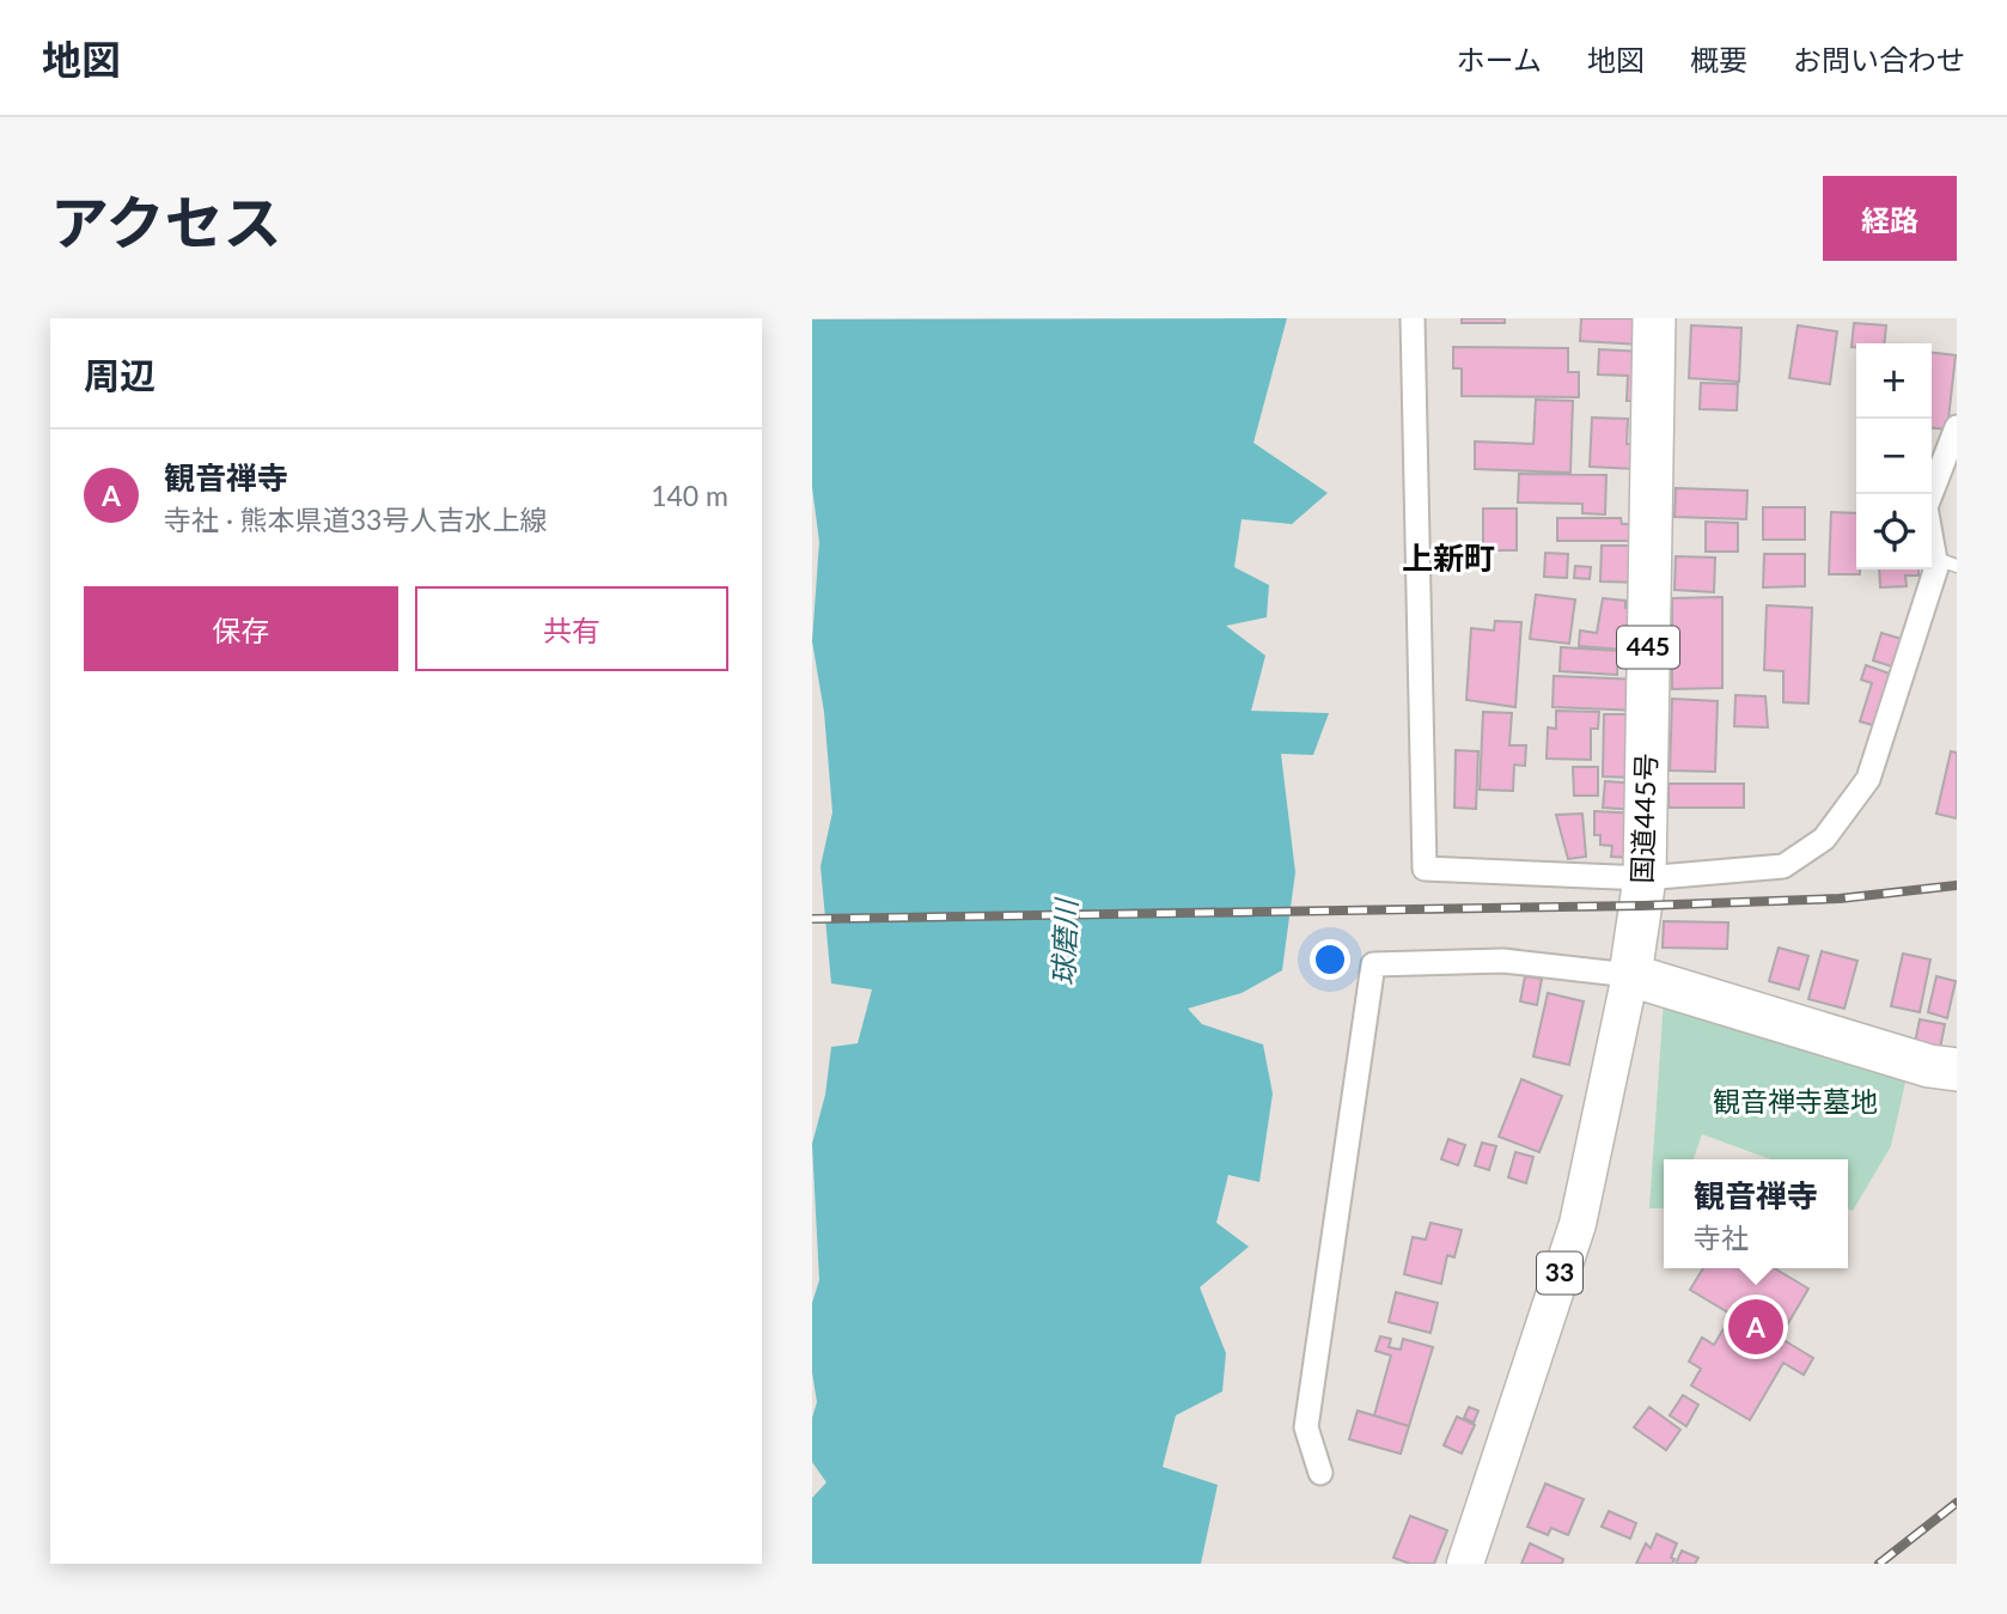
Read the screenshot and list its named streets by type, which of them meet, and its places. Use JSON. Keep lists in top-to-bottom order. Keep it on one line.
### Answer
{"streets":{"highway":["445","国道445号"],"main road":["33"]},"crossings":[["国道445号","33"]],"districts":["上新町"],"water":["球磨川"],"parks":["観音禅寺墓地"],"page":{"header":"地図","nav":["ホーム","地図","概要","お問い合わせ"],"title":"アクセス","buttons":["経路",["保存","共有"]],"heading":"周辺","map_buttons":["+","−"],"list":[{"mark":"A","name":"観音禅寺","note":"寺社 · 熊本県道33号人吉水上線","value":"140 m"}],"popup":["観音禅寺","寺社"],"pins":"A"}}
